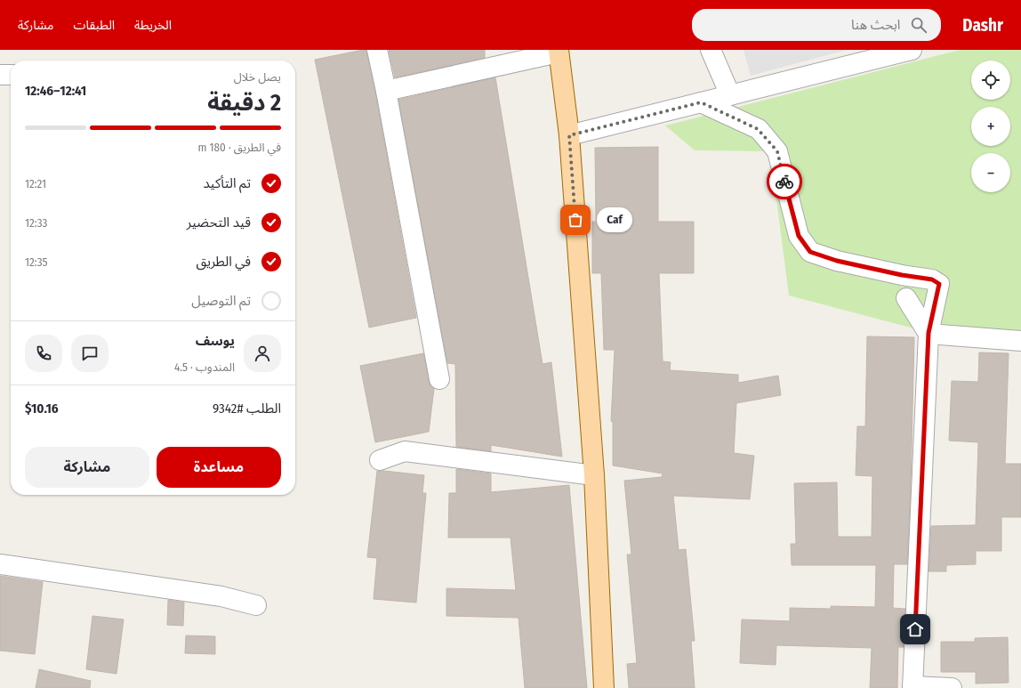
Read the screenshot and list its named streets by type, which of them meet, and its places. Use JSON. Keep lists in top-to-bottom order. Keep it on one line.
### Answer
{"places":["Caf"],"page":{"header":"Dashr","search":"ابحث هنا","nav":["الخريطة","الطبقات","مشاركة"],"map_buttons":["+","−"],"heading":["2 دقيقة","يصل خلال","12:41–12:46"],"panel":["يوسف","المندوب · 4.5","الطلب #9342","$10.16"],"bar":"في الطريق · 180 m","list":[["تم التأكيد","12:21"],["قيد التحضير","12:33"],["في الطريق","12:35"],"تم التوصيل"],"bubble":"Caf","buttons":["مساعدة","مشاركة"]}}
